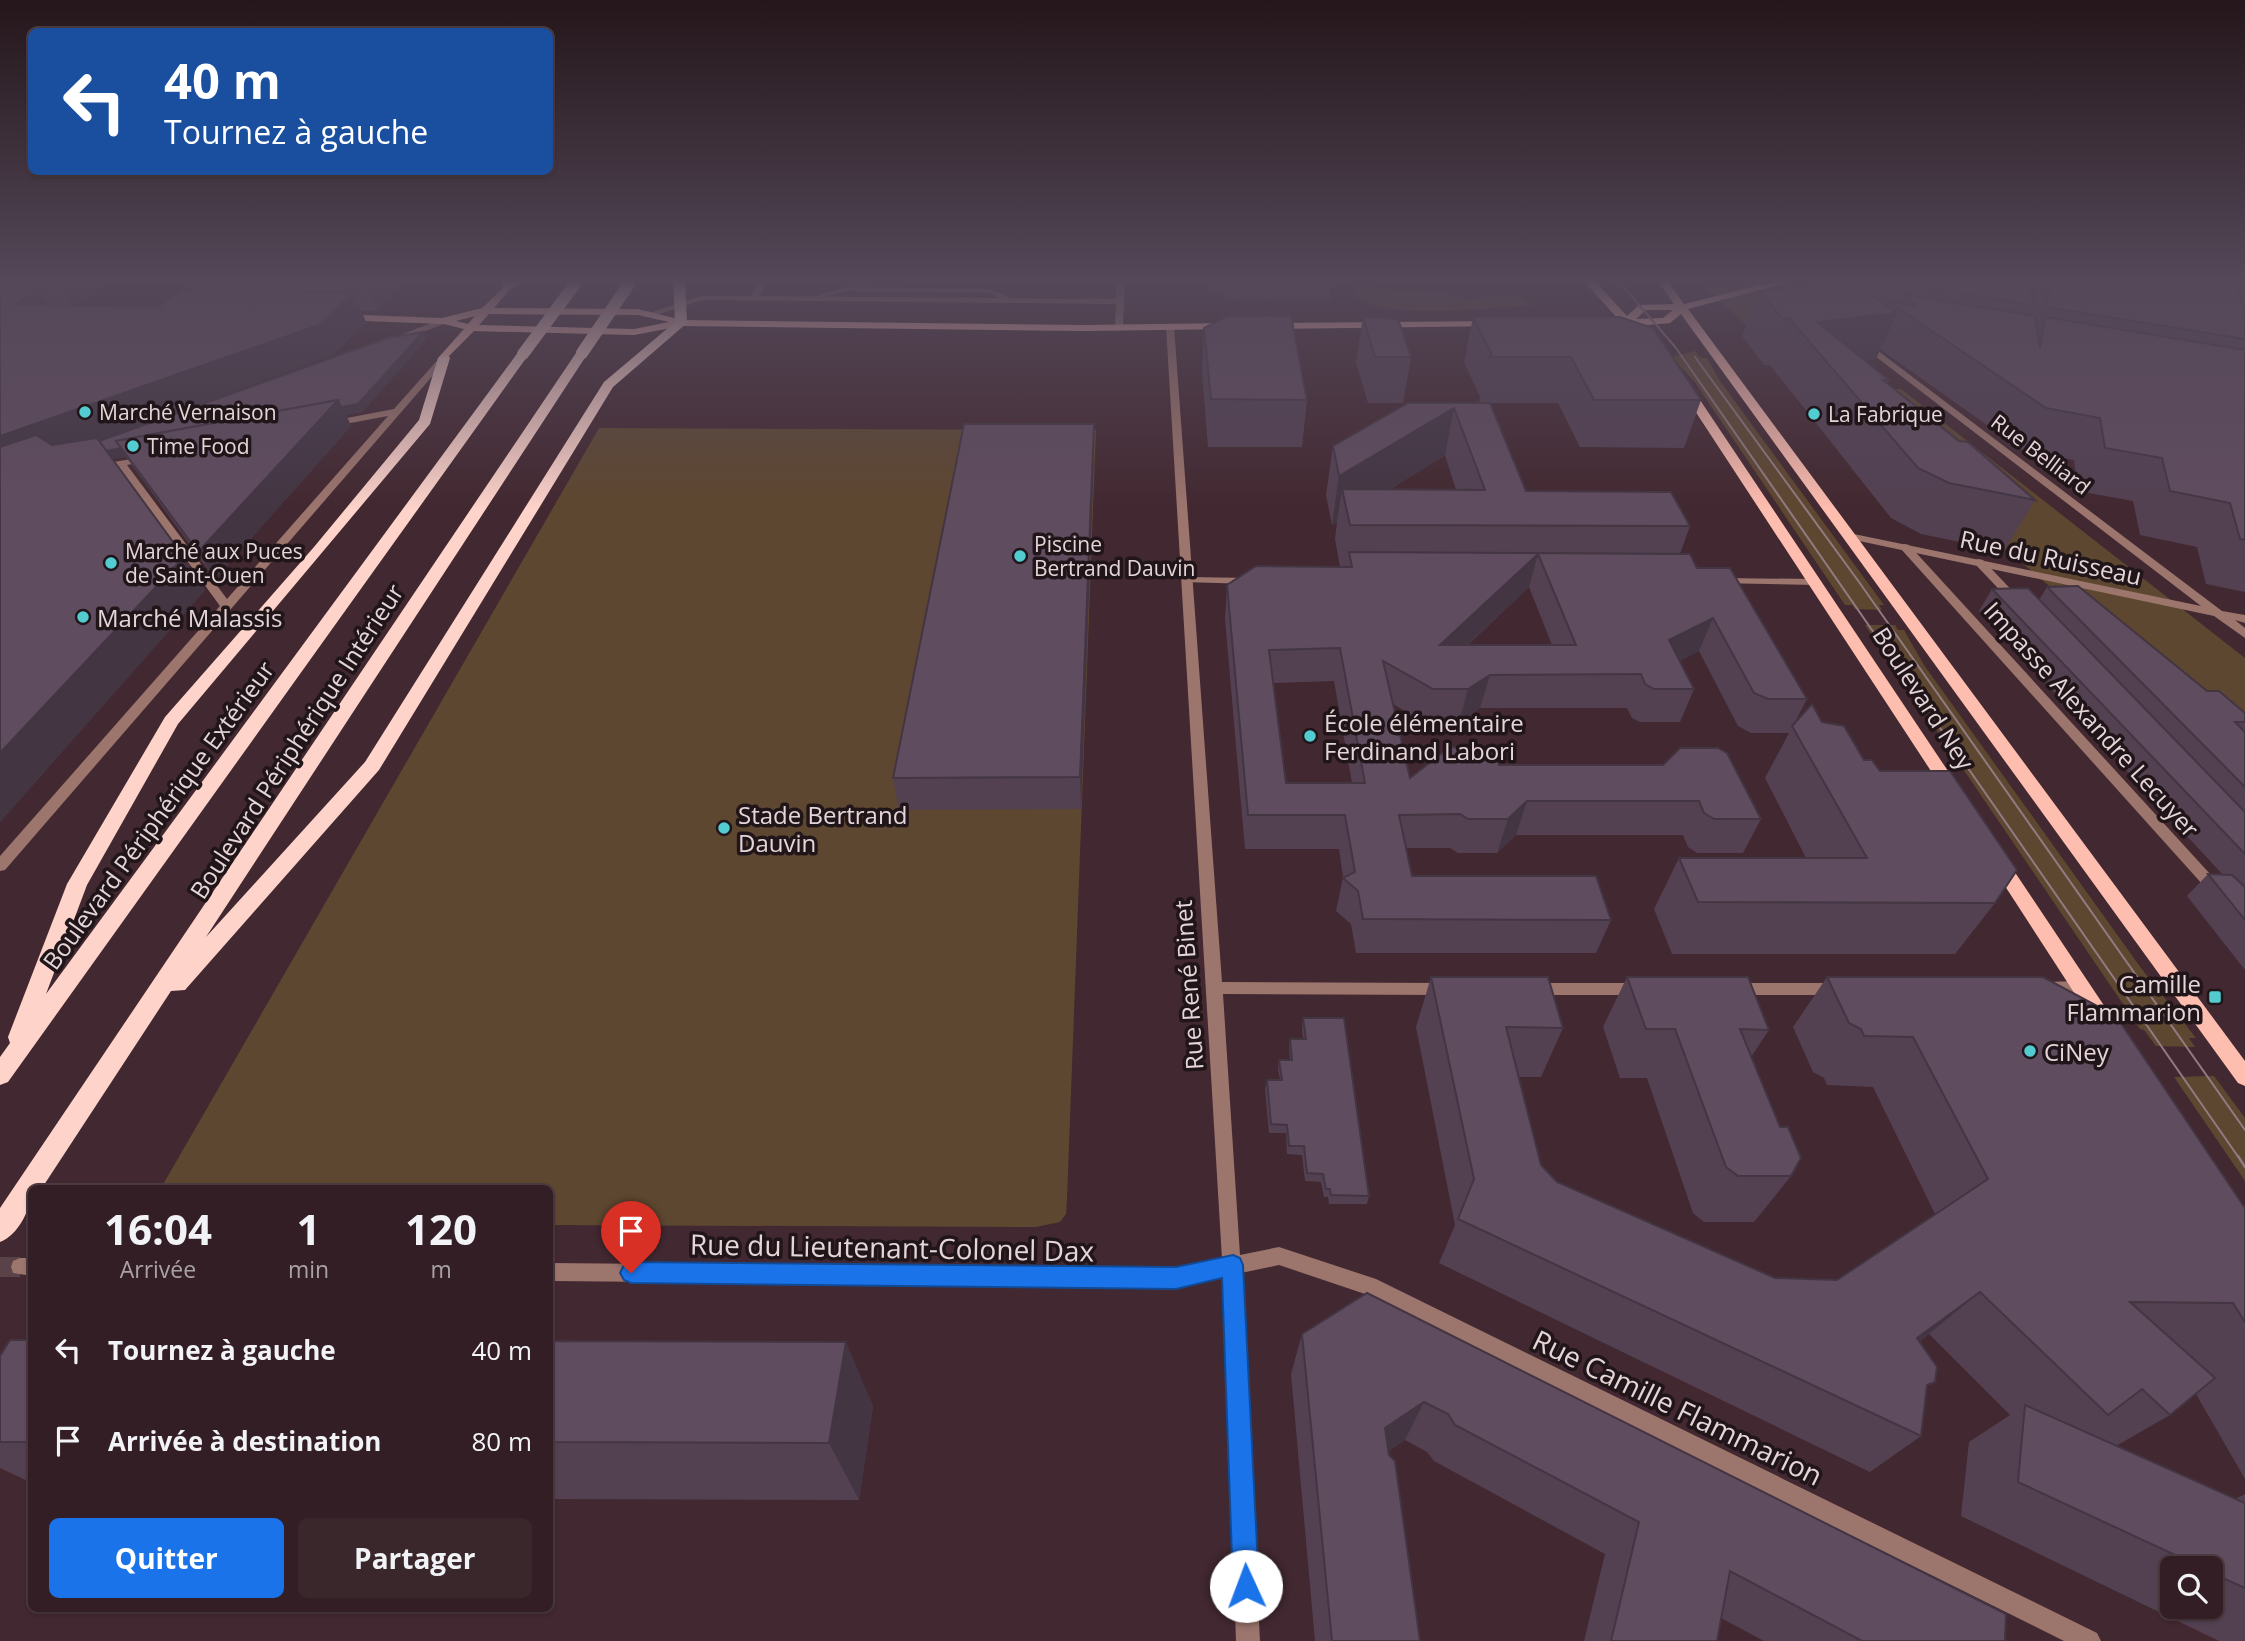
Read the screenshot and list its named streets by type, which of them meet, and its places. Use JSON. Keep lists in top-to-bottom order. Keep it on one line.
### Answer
{"streets":{"highway":["Boulevard Périphérique Intérieur","Boulevard Périphérique Extérieur"],"main road":["Boulevard Ney"],"street":["Rue Belliard","Rue du Ruisseau","Impasse Alexandre Lecuyer","Rue René Binet","Rue du Lieutenant-Colonel Dax","Rue Camille Flammarion"]},"crossings":[["Rue Belliard","Rue du Ruisseau"],["Rue du Ruisseau","Boulevard Ney"],["Rue du Ruisseau","Impasse Alexandre Lecuyer"],["Rue René Binet","Rue du Lieutenant-Colonel Dax"],["Rue René Binet","Rue Camille Flammarion"],["Rue du Lieutenant-Colonel Dax","Rue Camille Flammarion"]],"places":{"other":["Marché Vernaison","La Fabrique","Time Food","Piscine Bertrand Dauvin","Marché aux Puces de Saint-Ouen","Marché Malassis","École élémentaire Ferdinand Labori","Stade Bertrand Dauvin","CiNey"],"transit":["Camille Flammarion"]},"page":{"turn":["40 m","Tournez à gauche"],"eta":["16:04","Arrivée","1","min","120","m"],"list":[{"name":"Tournez à gauche","value":"40 m"},{"name":"Arrivée à destination","value":"80 m"}],"buttons":["Quitter","Partager"]}}
